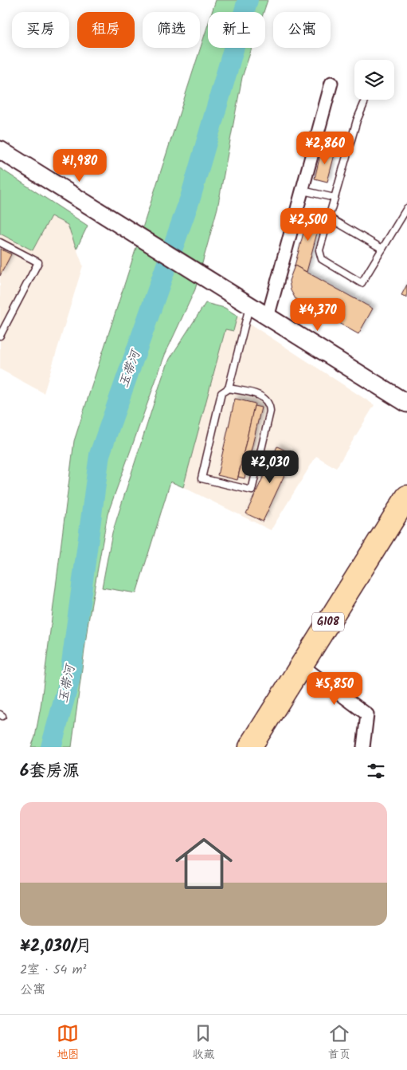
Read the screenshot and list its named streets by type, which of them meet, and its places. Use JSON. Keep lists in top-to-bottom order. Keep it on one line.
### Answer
{"streets":{"highway":["G108"]},"water":["玉带河"],"page":{"chip":["买房","租房","筛选","新上","公寓"],"price":["¥2,860","¥1,980","¥2,500","¥4,370","¥2,030","¥5,850"],"heading":"6套房源","list":[{"name":"¥2,030/月","note":"2室 · 54 m² · 公寓"}],"tabs":["地图","收藏","首页"]}}
